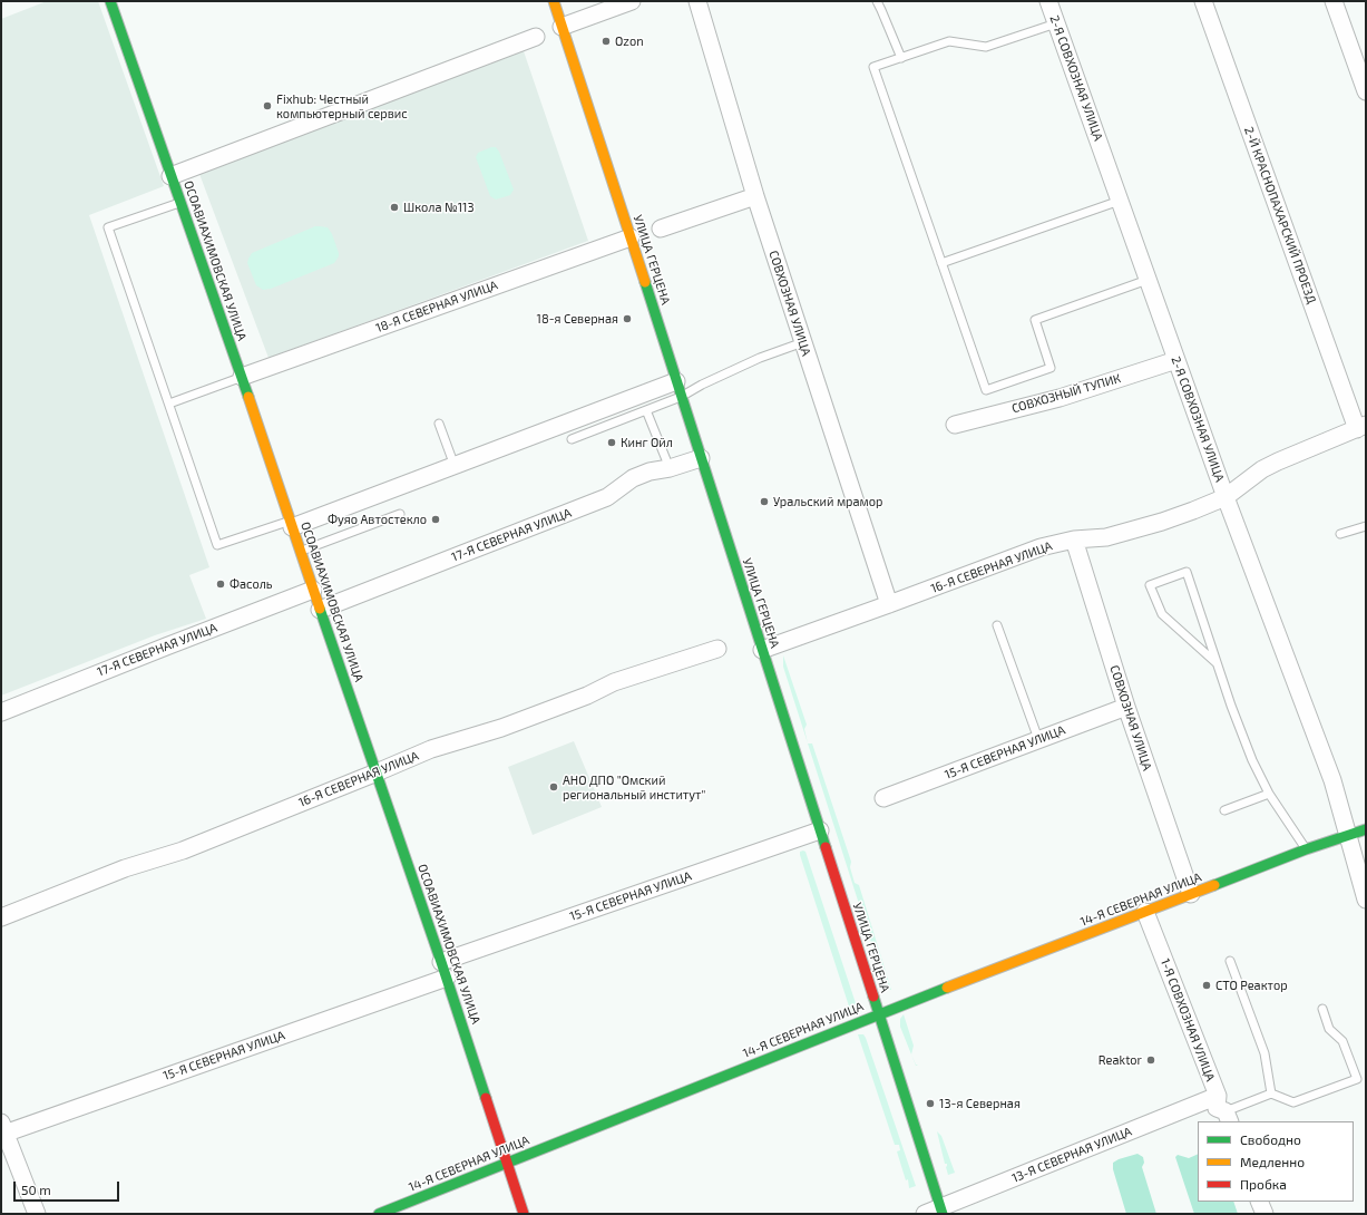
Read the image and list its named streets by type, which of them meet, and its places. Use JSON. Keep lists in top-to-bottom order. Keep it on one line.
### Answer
{"streets":{"street":["2-Я СОВХОЗНАЯ УЛИЦА","2-Й КРАСНОПАХАРСКИЙ ПРОЕЗД","УЛИЦА ГЕРЦЕНА","ОСОАВИАХИМОВСКАЯ УЛИЦА","СОВХОЗНАЯ УЛИЦА","18-Я СЕВЕРНАЯ УЛИЦА","СОВХОЗНЫЙ ТУПИК","17-Я СЕВЕРНАЯ УЛИЦА","16-Я СЕВЕРНАЯ УЛИЦА","15-Я СЕВЕРНАЯ УЛИЦА","14-Я СЕВЕРНАЯ УЛИЦА","1-Я СОВХОЗНАЯ УЛИЦА","13-Я СЕВЕРНАЯ УЛИЦА"]},"crossings":[["2-Я СОВХОЗНАЯ УЛИЦА","СОВХОЗНЫЙ ТУПИК"],["2-Я СОВХОЗНАЯ УЛИЦА","16-Я СЕВЕРНАЯ УЛИЦА"],["2-Я СОВХОЗНАЯ УЛИЦА","14-Я СЕВЕРНАЯ УЛИЦА"],["2-Й КРАСНОПАХАРСКИЙ ПРОЕЗД","16-Я СЕВЕРНАЯ УЛИЦА"],["УЛИЦА ГЕРЦЕНА","18-Я СЕВЕРНАЯ УЛИЦА"],["УЛИЦА ГЕРЦЕНА","17-Я СЕВЕРНАЯ УЛИЦА"],["УЛИЦА ГЕРЦЕНА","16-Я СЕВЕРНАЯ УЛИЦА"],["УЛИЦА ГЕРЦЕНА","15-Я СЕВЕРНАЯ УЛИЦА"],["УЛИЦА ГЕРЦЕНА","14-Я СЕВЕРНАЯ УЛИЦА"],["УЛИЦА ГЕРЦЕНА","13-Я СЕВЕРНАЯ УЛИЦА"],["ОСОАВИАХИМОВСКАЯ УЛИЦА","18-Я СЕВЕРНАЯ УЛИЦА"],["ОСОАВИАХИМОВСКАЯ УЛИЦА","17-Я СЕВЕРНАЯ УЛИЦА"],["ОСОАВИАХИМОВСКАЯ УЛИЦА","16-Я СЕВЕРНАЯ УЛИЦА"],["ОСОАВИАХИМОВСКАЯ УЛИЦА","15-Я СЕВЕРНАЯ УЛИЦА"],["ОСОАВИАХИМОВСКАЯ УЛИЦА","14-Я СЕВЕРНАЯ УЛИЦА"],["СОВХОЗНАЯ УЛИЦА","16-Я СЕВЕРНАЯ УЛИЦА"],["СОВХОЗНАЯ УЛИЦА","15-Я СЕВЕРНАЯ УЛИЦА"],["СОВХОЗНАЯ УЛИЦА","14-Я СЕВЕРНАЯ УЛИЦА"],["14-Я СЕВЕРНАЯ УЛИЦА","1-Я СОВХОЗНАЯ УЛИЦА"],["1-Я СОВХОЗНАЯ УЛИЦА","13-Я СЕВЕРНАЯ УЛИЦА"]],"places":["Ozon","Fixhub: Честный компьютерный сервис","Школа №113","18-я Северная","Кинг Ойл","Уральский мрамор","Фуяо Автостекло","Фасоль","АНО ДПО \"Омский региональный институт\"","СТО Реактор","Reaktor","13-я Северная"],"legend":["Свободно","Медленно","Пробка"],"scale_bar":"50 m"}
